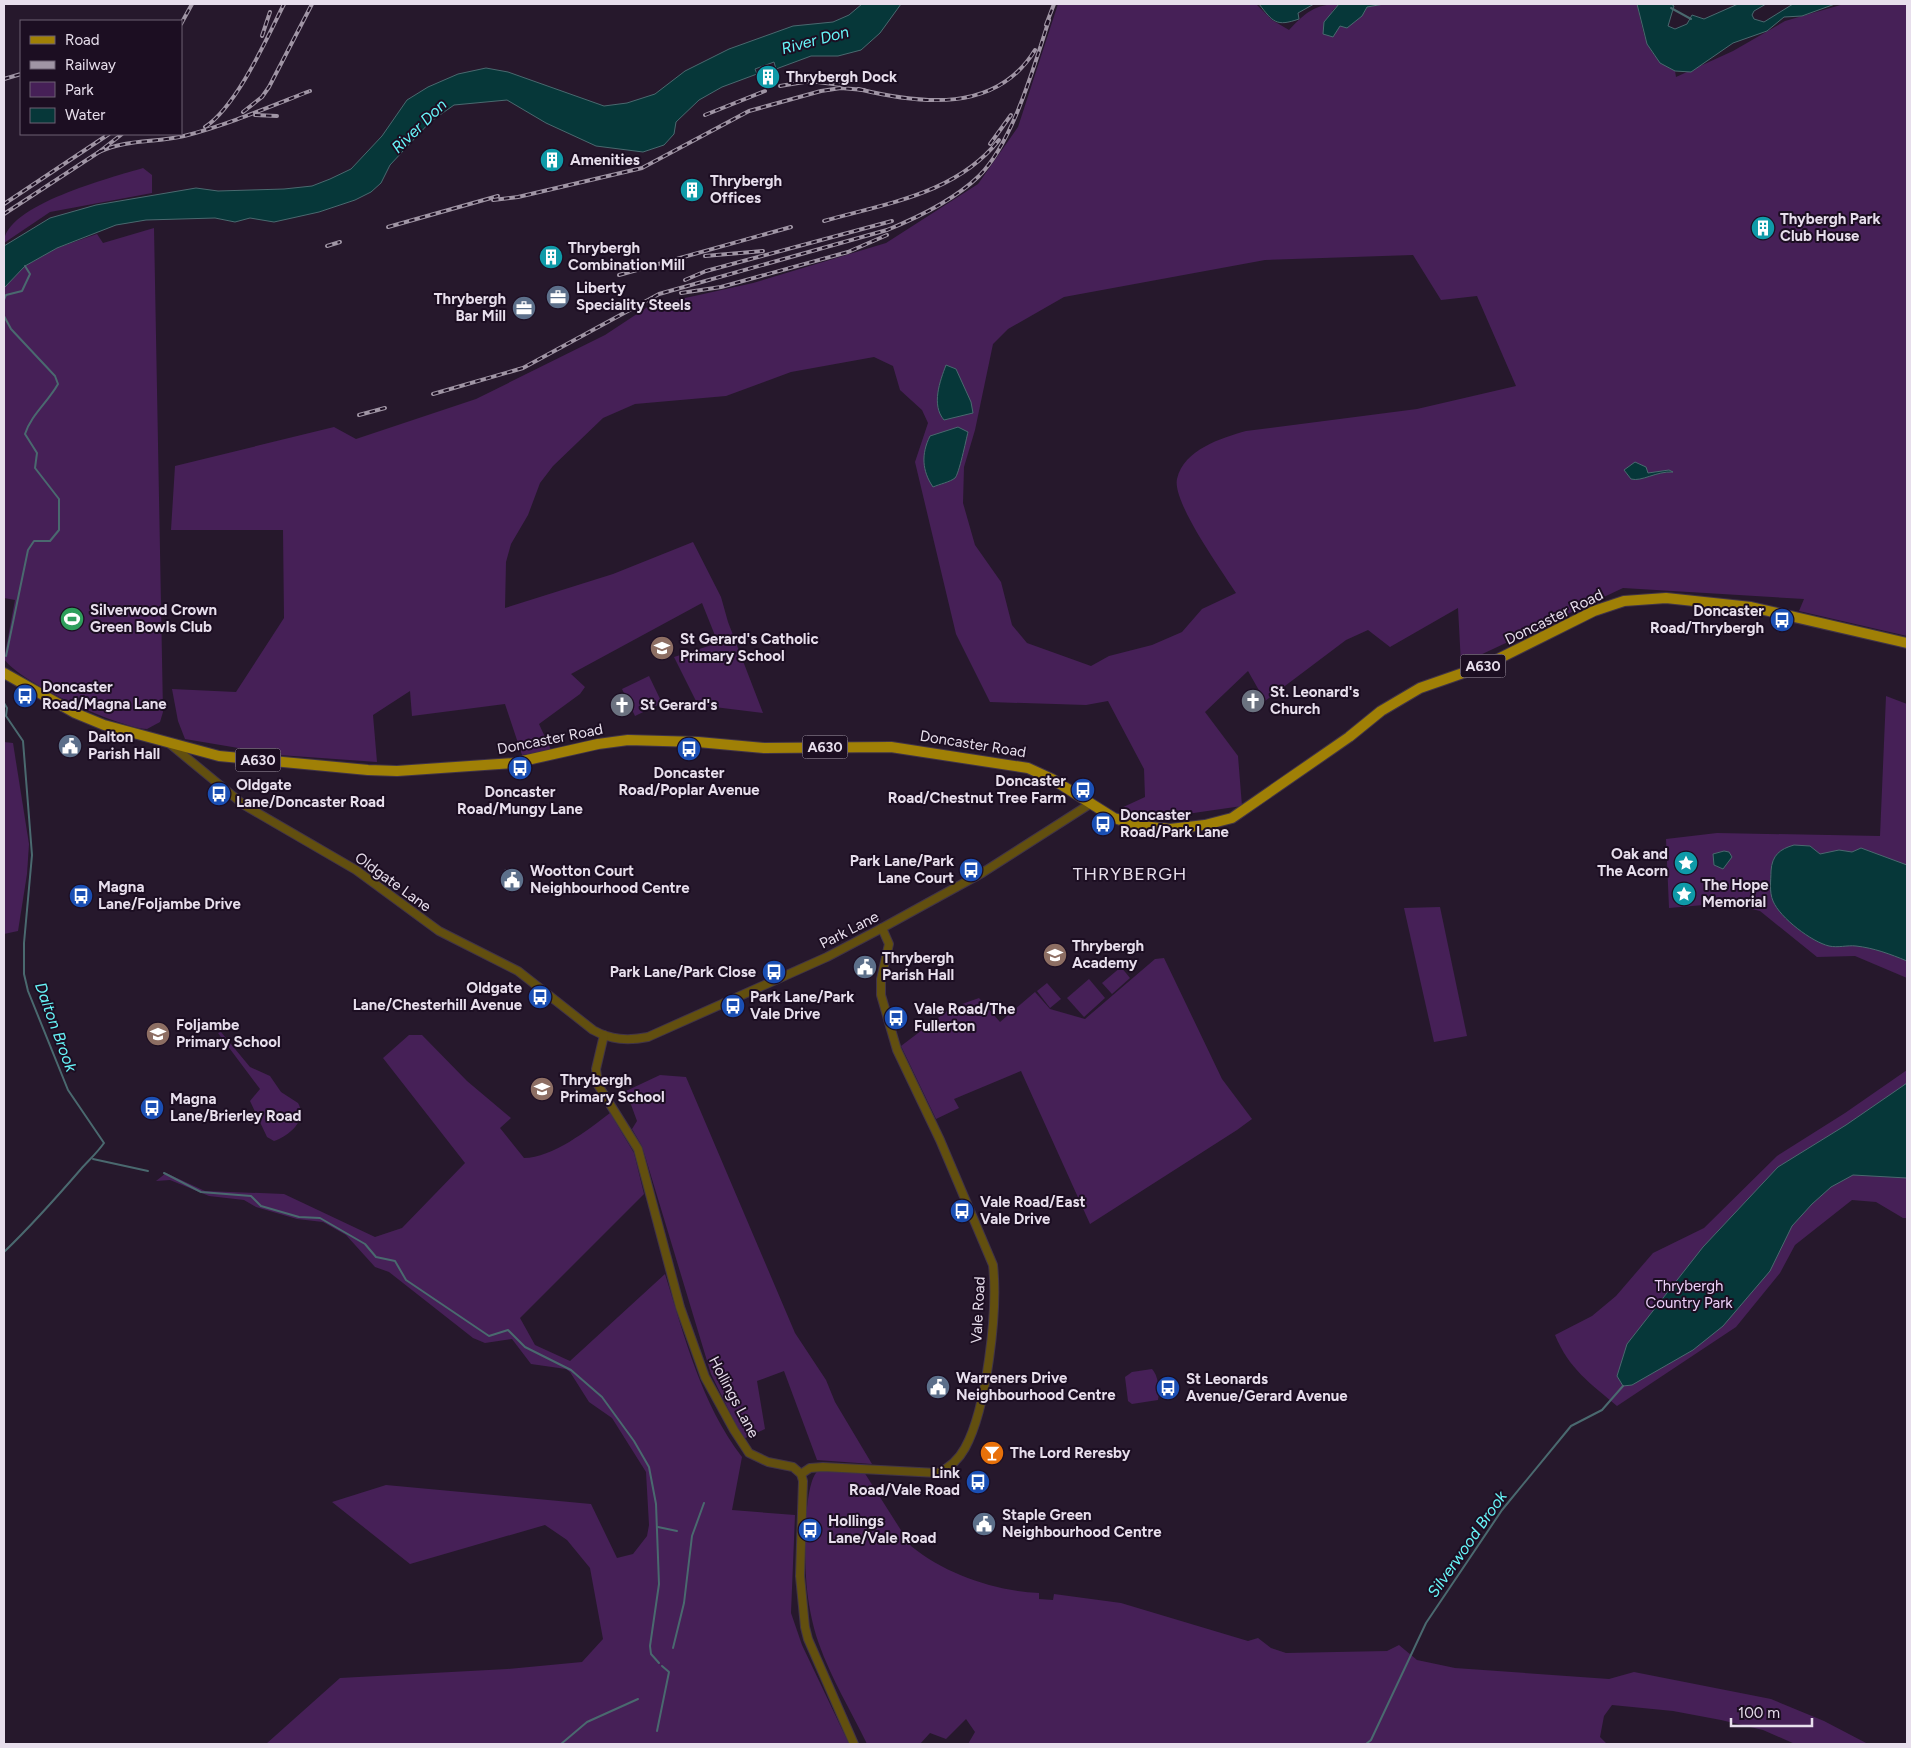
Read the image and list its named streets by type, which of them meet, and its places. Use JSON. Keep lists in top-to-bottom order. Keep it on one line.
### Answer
{"streets":{"main road":["Doncaster Road","A630"],"street":["Oldgate Lane","Park Lane","Vale Road","Hollings Lane"]},"crossings":[["Doncaster Road","Oldgate Lane"],["Doncaster Road","Park Lane"],["Oldgate Lane","Park Lane"],["Oldgate Lane","Hollings Lane"],["Park Lane","Vale Road"],["Park Lane","Hollings Lane"],["Vale Road","Hollings Lane"]],"districts":["THRYBERGH"],"water":["River Don","Dalton Brook","Silverwood Brook"],"parks":["Thrybergh Country Park"],"places":{"building":["Thrybergh Dock","Amenities","Thrybergh Offices","Thybergh Park Club House","Thrybergh Combination Mill"],"office":["Liberty Speciality Steels","Thrybergh Bar Mill"],"sports":["Silverwood Crown Green Bowls Club"],"bus stop":["Doncaster Road/Thrybergh","Doncaster Road/Magna Lane","Doncaster Road/Poplar Avenue","Doncaster Road/Mungy Lane","Doncaster Road/Chestnut Tree Farm","Oldgate Lane/Doncaster Road","Doncaster Road/Park Lane","Park Lane/Park Lane Court","Magna Lane/Foljambe Drive","Park Lane/Park Close","Oldgate Lane/Chesterhill Avenue","Park Lane/Park Vale Drive","Vale Road/The Fullerton","Magna Lane/Brierley Road","Vale Road/East Vale Drive","St Leonards Avenue/Gerard Avenue","Link Road/Vale Road","Hollings Lane/Vale Road"],"school or university":["St Gerard's Catholic Primary School","Thrybergh Academy","Foljambe Primary School","Thrybergh Primary School"],"church":["St. Leonard's Church","St Gerard's"],"public building":["Dalton Parish Hall","Wootton Court Neighbourhood Centre","Thrybergh Parish Hall","Warreners Drive Neighbourhood Centre","Staple Green Neighbourhood Centre"],"place":["Oak and The Acorn","The Hope Memorial"],"bar":["The Lord Reresby"]},"legend":["Road","Railway","Park","Water"],"scale_bar":"100 m"}
